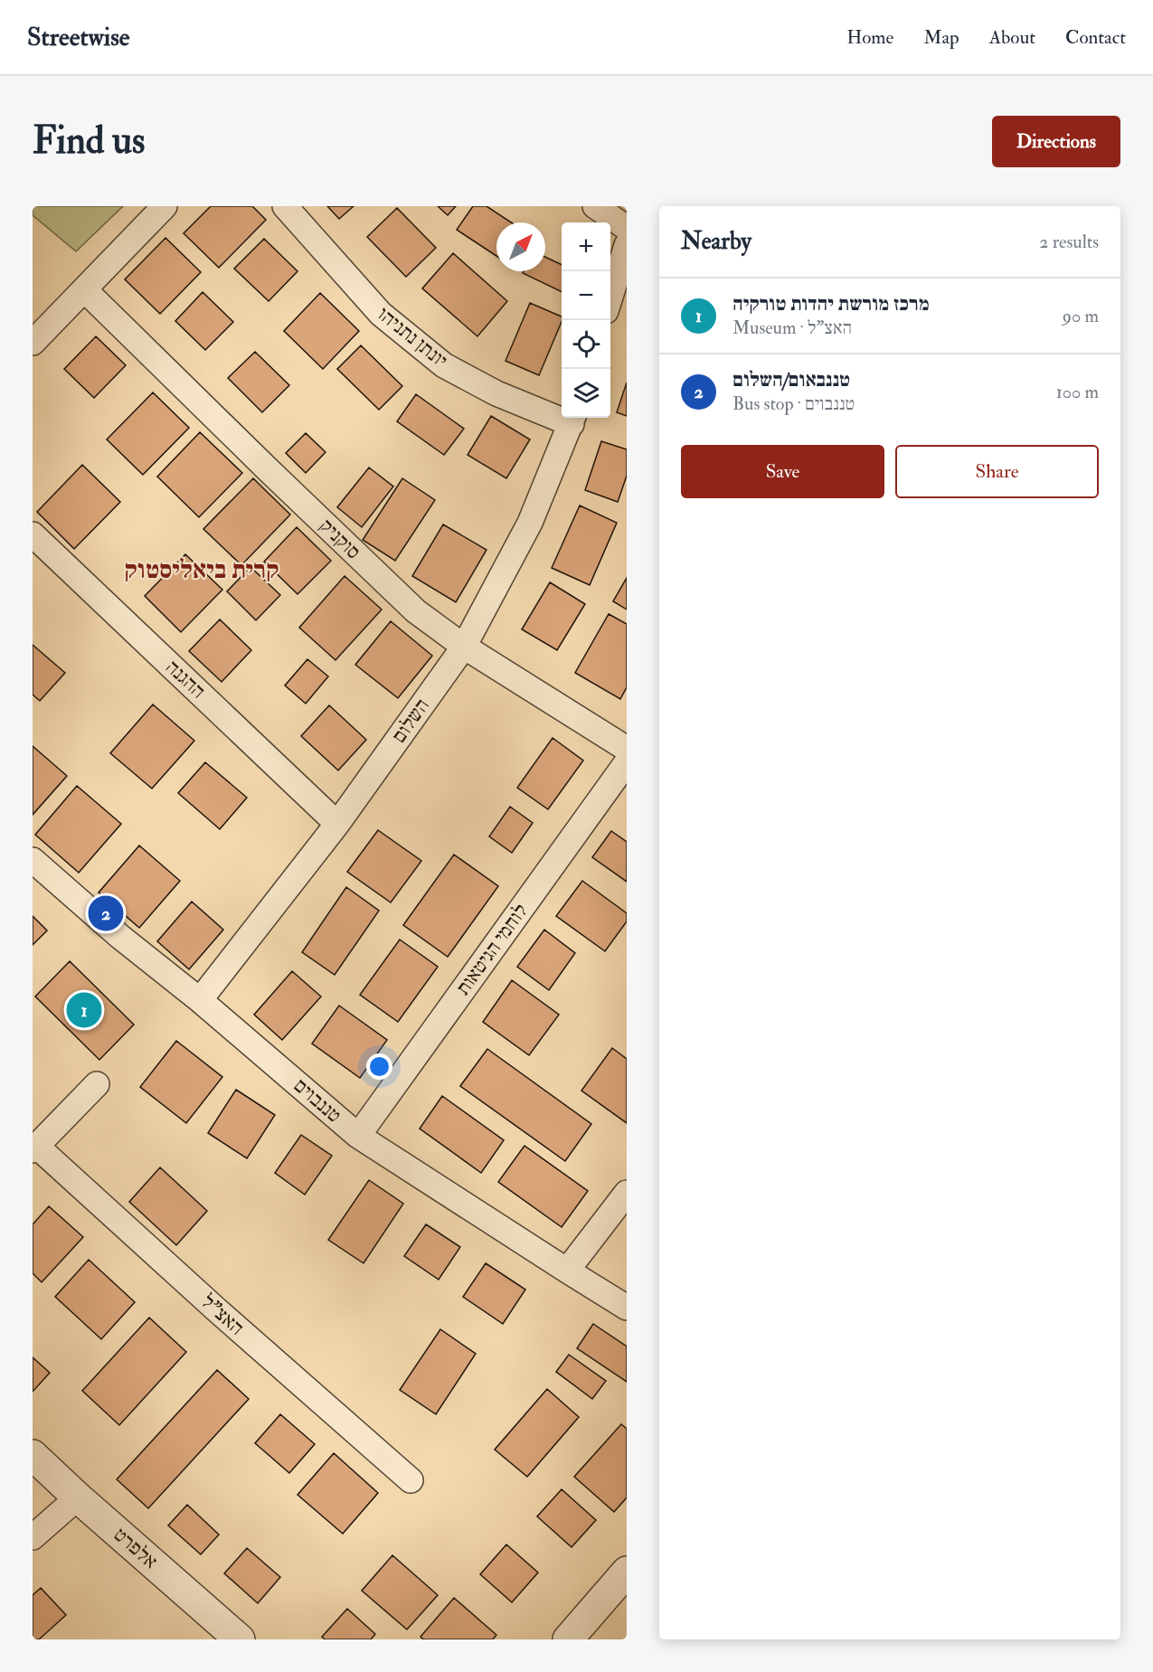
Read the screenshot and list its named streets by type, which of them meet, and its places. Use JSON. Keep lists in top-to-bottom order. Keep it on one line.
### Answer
{"streets":{"street":["יונתן נתניהו","סוקניק","ההגנה","השלום","לוחמי הגיטאות","טננבוים","האצ\"ל","אלפרט"]},"crossings":[["יונתן נתניהו","השלום"],["סוקניק","השלום"],["ההגנה","השלום"],["השלום","טננבוים"],["לוחמי הגיטאות","טננבוים"]],"districts":["קרית ביאליסטוק"],"north":"top right","page":{"header":"Streetwise","nav":["Home","Map","About","Contact"],"buttons":["Directions",["Save","Share"]],"title":"Find us","heading":["Nearby","2 results"],"map_buttons":["+","−"],"list":[{"mark":"1","name":"מרכז מורשת יהדות טורקיה","note":"Museum · האצ\"ל","value":"90 m"},{"mark":"2","name":"טננבאום/השלום","note":"Bus stop · טננבוים","value":"100 m"}],"pins":["2","1"]}}
